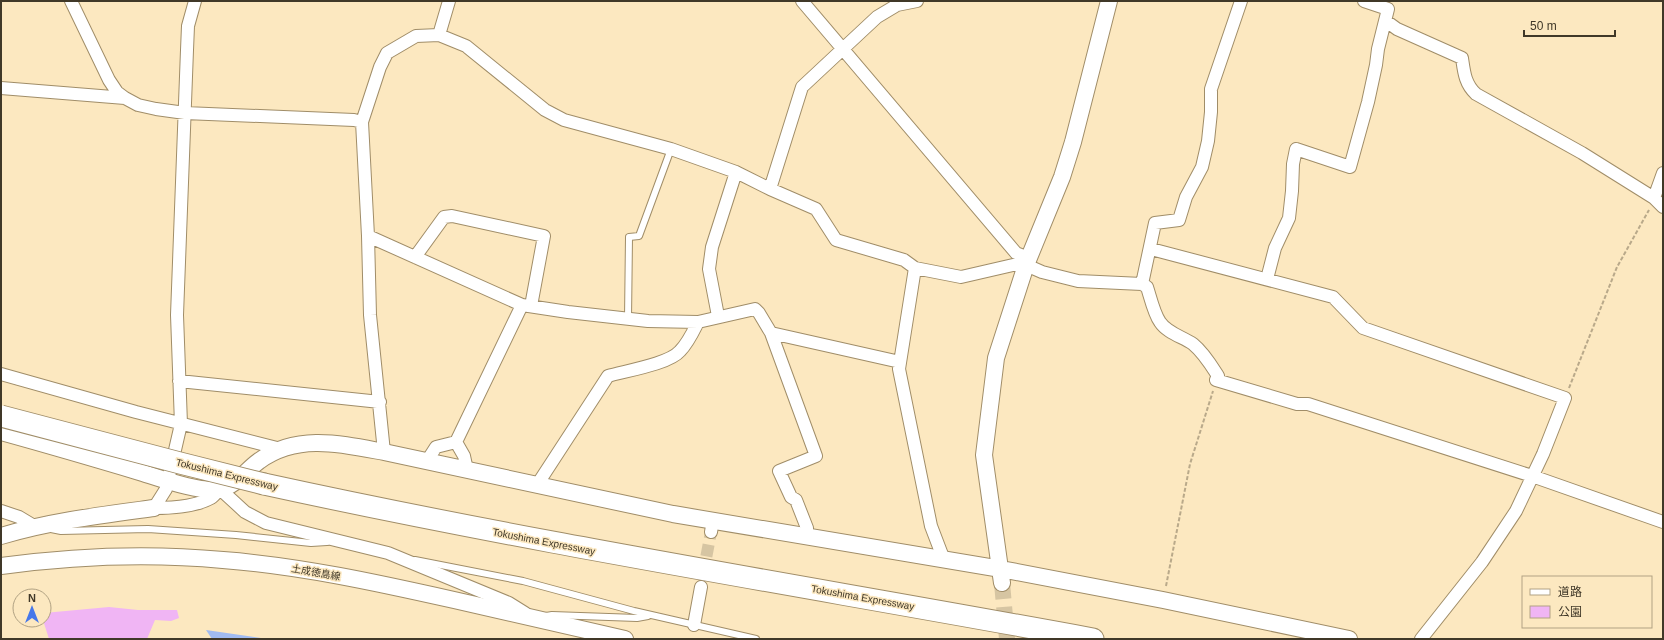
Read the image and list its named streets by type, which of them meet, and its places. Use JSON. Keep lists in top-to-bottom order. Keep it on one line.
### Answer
{"streets":{"highway":["Tokushima Expressway"],"street":["土成徳島線"]},"legend":["道路","公園"],"scale_bar":"50 m","north":"top"}
